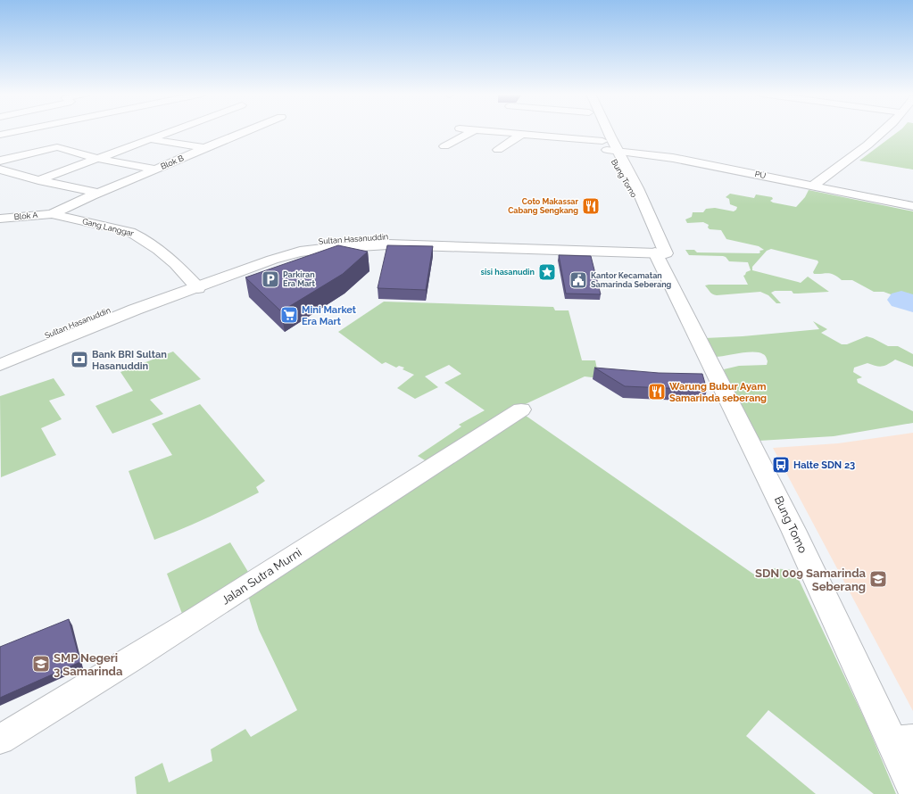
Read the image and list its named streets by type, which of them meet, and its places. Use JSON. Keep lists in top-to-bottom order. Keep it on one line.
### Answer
{"streets":{"main road":["Bung Tomo","Sultan Hasanuddin"],"street":["Blok B","PU","Blok A","Gang Langgar","Jalan Sutra Murni"]},"crossings":[["Blok B","Blok A"],["Blok B","Gang Langgar"],["PU","Bung Tomo"],["Bung Tomo","Sultan Hasanuddin"],["Blok A","Gang Langgar"],["Gang Langgar","Sultan Hasanuddin"]],"places":{"restaurant":["Coto Makassar Cabang Sengkang","Warung Bubur Ayam Samarinda seberang"],"place":["sisi hasanudin"],"parking":["Parkiran Era Mart"],"public building":["Kantor Kecamatan Samarinda Seberang"],"supermarket":["Mini Market Era Mart"],"bank":["Bank BRI Sultan Hasanuddin"],"bus stop":["Halte SDN 23"],"school or university":["SDN 009 Samarinda Seberang","SMP Negeri 3 Samarinda"]}}
